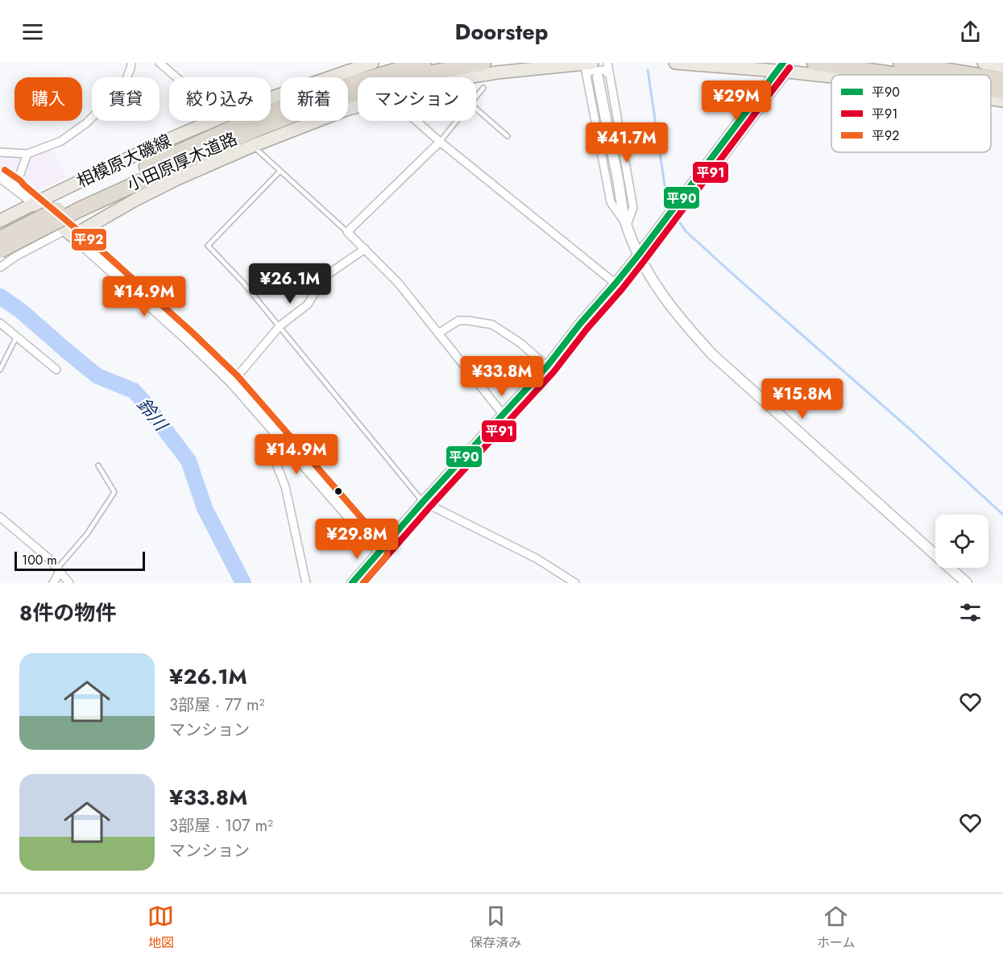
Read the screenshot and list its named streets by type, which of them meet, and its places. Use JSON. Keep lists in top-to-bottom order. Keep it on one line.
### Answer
{"streets":{"highway":["小田原厚木道路"],"main road":["相模原大磯線"]},"water":["鈴川"],"lines":["transit line 平90","transit line 平91","transit line 平92"],"legend":["平90","平91","平92"],"scale_bar":"100 m","page":{"header":"Doorstep","chip":["購入","賃貸","絞り込み","新着","マンション"],"price":["¥29M","¥41.7M","¥26.1M","¥14.9M","¥33.8M","¥15.8M","¥14.9M","¥29.8M"],"scale":"100 m","heading":"8件の物件","list":[{"name":"¥26.1M","note":"3部屋 · 77 m² · マンション"},{"name":"¥33.8M","note":"3部屋 · 107 m² · マンション"}],"tabs":["地図","保存済み","ホーム"]}}
